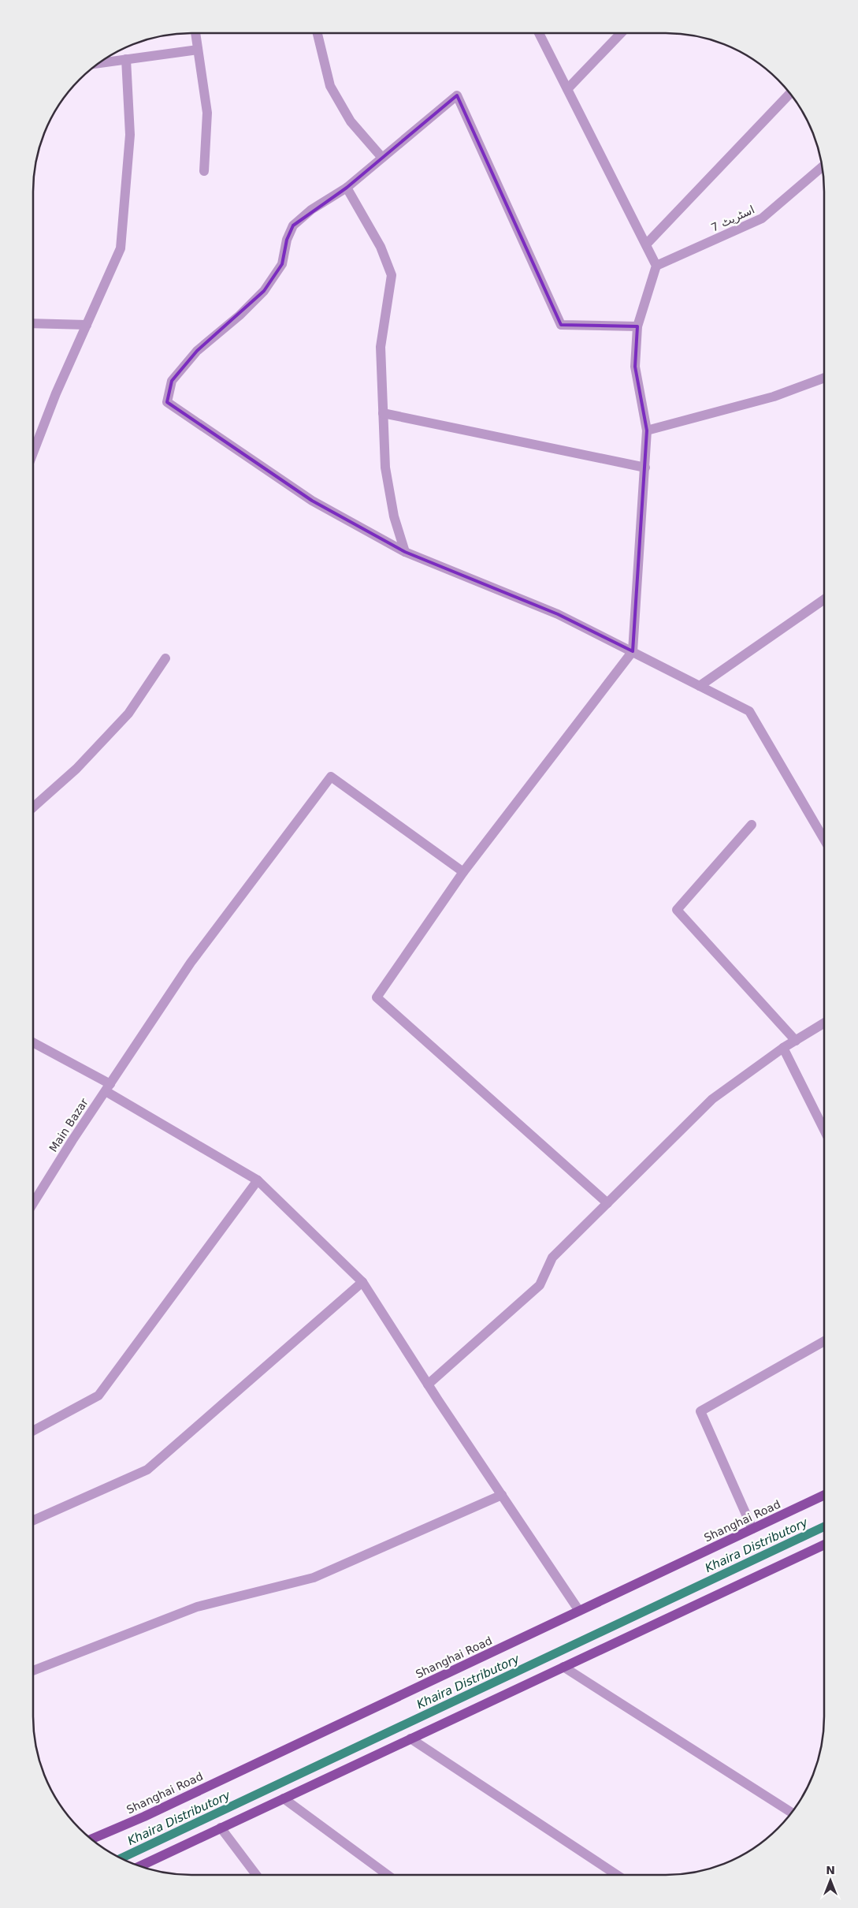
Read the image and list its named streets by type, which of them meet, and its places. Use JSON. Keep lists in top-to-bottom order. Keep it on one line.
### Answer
{"streets":{"main road":["Shanghai Road"],"street":["اسٹریٹ 7","Main Bazar"]},"water":["Khaira Distributory"],"north":"top"}
